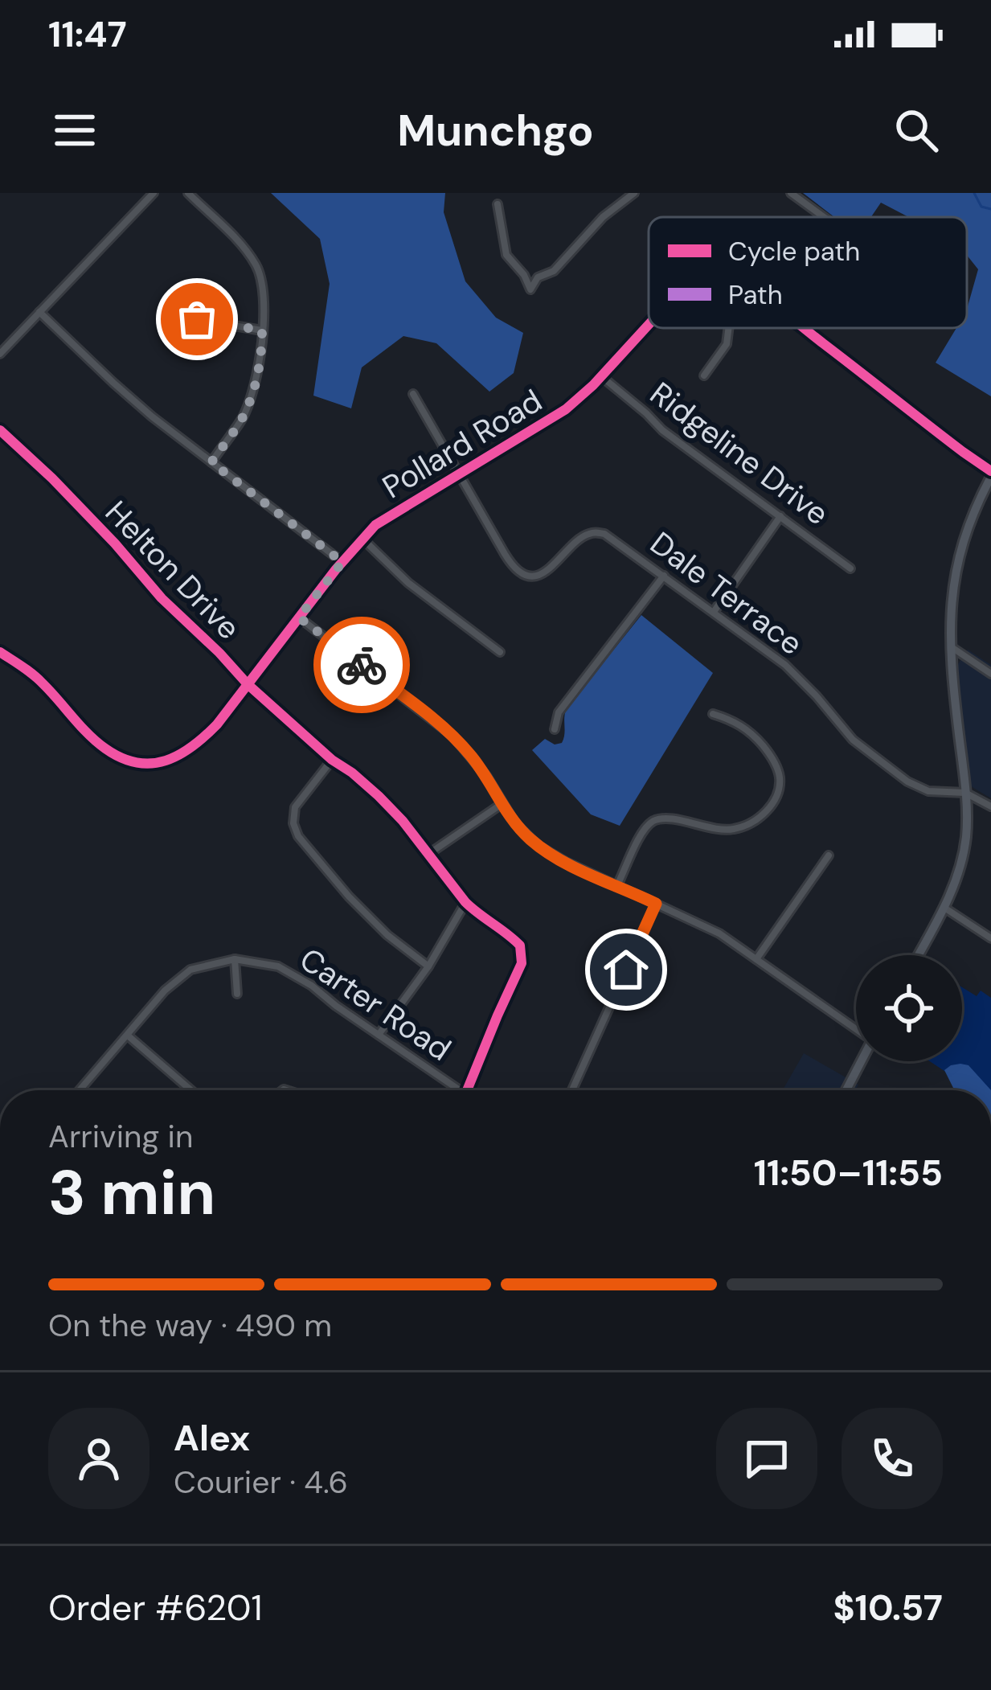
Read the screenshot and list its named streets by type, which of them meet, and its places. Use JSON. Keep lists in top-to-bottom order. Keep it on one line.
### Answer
{"streets":{"street":["Pollard Road","Ridgeline Drive","Helton Drive","Dale Terrace","Carter Road"]},"crossings":[["Pollard Road","Ridgeline Drive"],["Pollard Road","Helton Drive"],["Pollard Road","Dale Terrace"]],"legend":["Cycle path","Path"],"page":{"status":"11:47","header":"Munchgo","heading":["3 min","Arriving in","11:50–11:55"],"panel":["Alex","Courier · 4.6","Order #6201","$10.57"],"bar":"On the way · 490 m"}}
